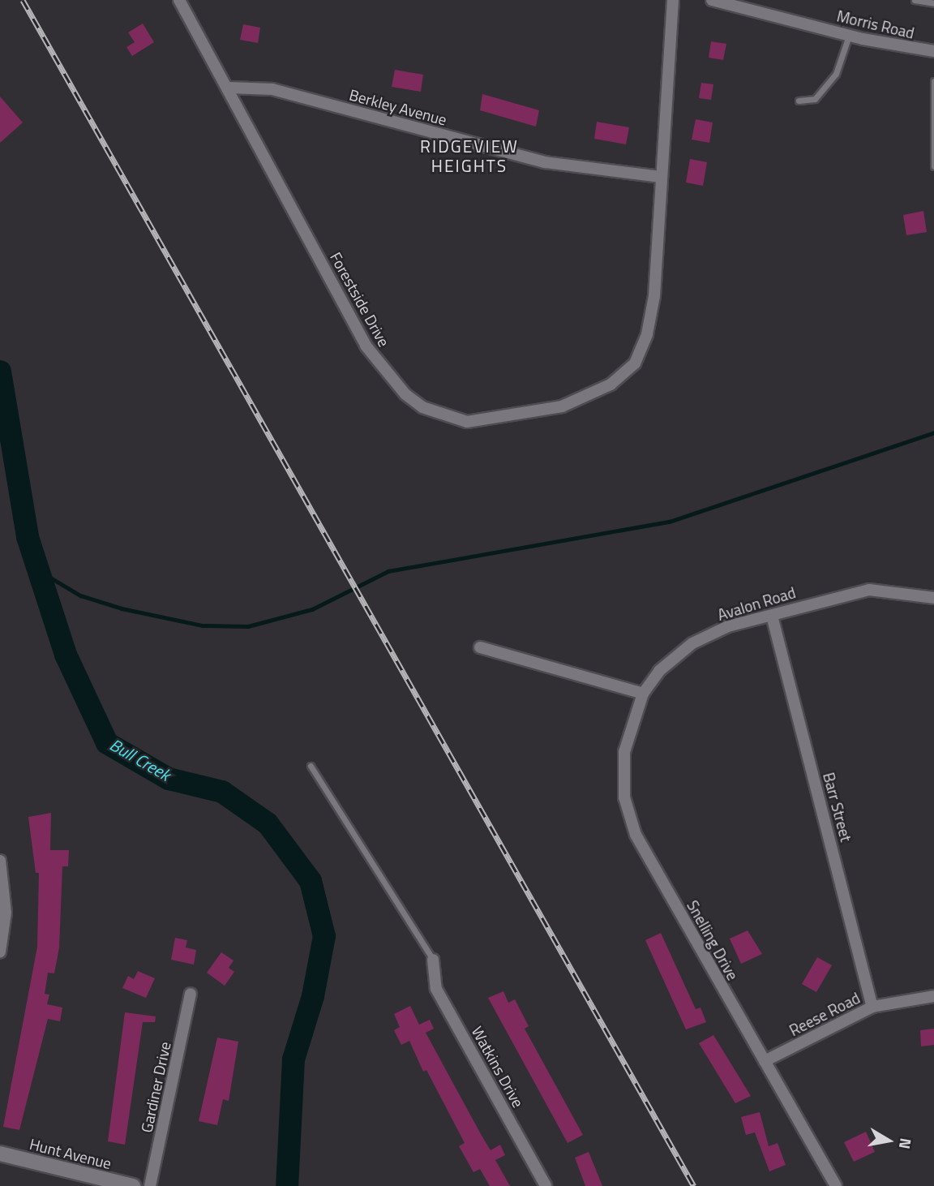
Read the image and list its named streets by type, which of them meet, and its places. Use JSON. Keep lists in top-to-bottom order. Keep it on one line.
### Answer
{"streets":{"street":["Morris Road","Berkley Avenue","Forestside Drive","Avalon Road","Barr Street","Snelling Drive","Reese Road","Watkins Drive","Gardiner Drive","Hunt Avenue"]},"crossings":[["Berkley Avenue","Forestside Drive"],["Avalon Road","Barr Street"],["Avalon Road","Snelling Drive"],["Barr Street","Reese Road"],["Snelling Drive","Reese Road"]],"districts":["RIDGEVIEW HEIGHTS"],"water":["Bull Creek"],"north":"right"}
